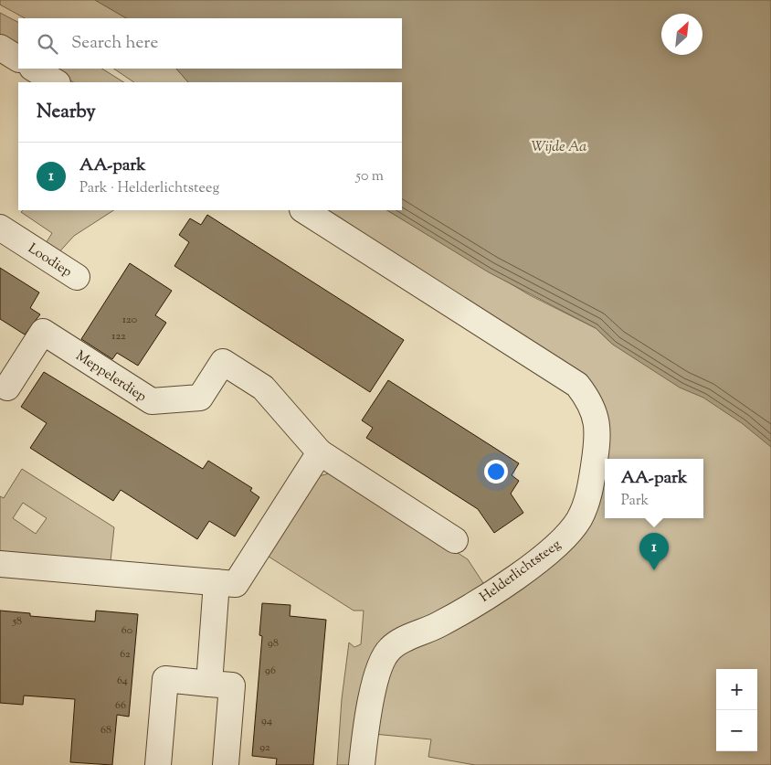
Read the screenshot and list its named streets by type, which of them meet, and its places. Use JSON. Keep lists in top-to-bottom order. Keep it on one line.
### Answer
{"streets":{"street":["Loodiep","Meppelerdiep","Helderlichtsteeg"]},"water":["Wijde Aa"],"house_numbers":["120","122","58","60","98","62","96","64","66","94","68","92"],"north":"top right","page":{"search":"Search here","heading":"Nearby","list":[{"mark":"1","name":"AA-park","note":"Park · Helderlichtsteeg","value":"50 m"}],"popup":["AA-park","Park"],"pins":"1","map_buttons":["+","−"]}}
